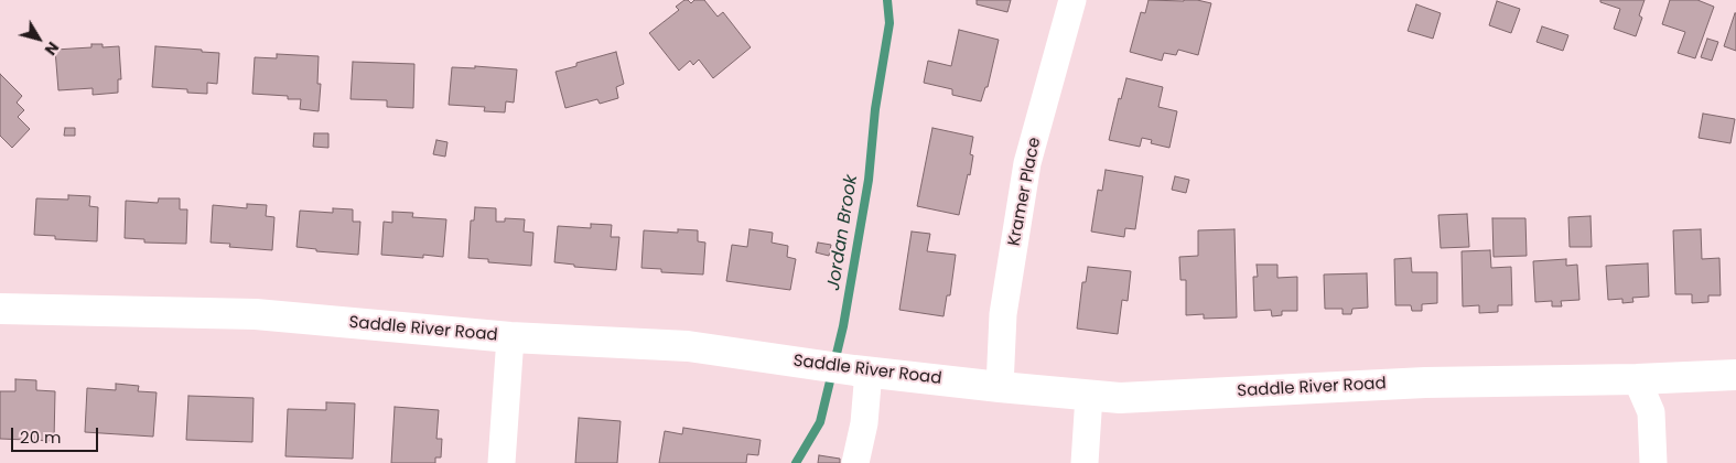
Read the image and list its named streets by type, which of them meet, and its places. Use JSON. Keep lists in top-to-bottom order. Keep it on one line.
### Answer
{"streets":{"main road":["Saddle River Road"],"street":["Kramer Place"]},"crossings":[["Kramer Place","Saddle River Road"]],"water":["Jordan Brook"],"scale_bar":"20 m","north":"bottom right"}
